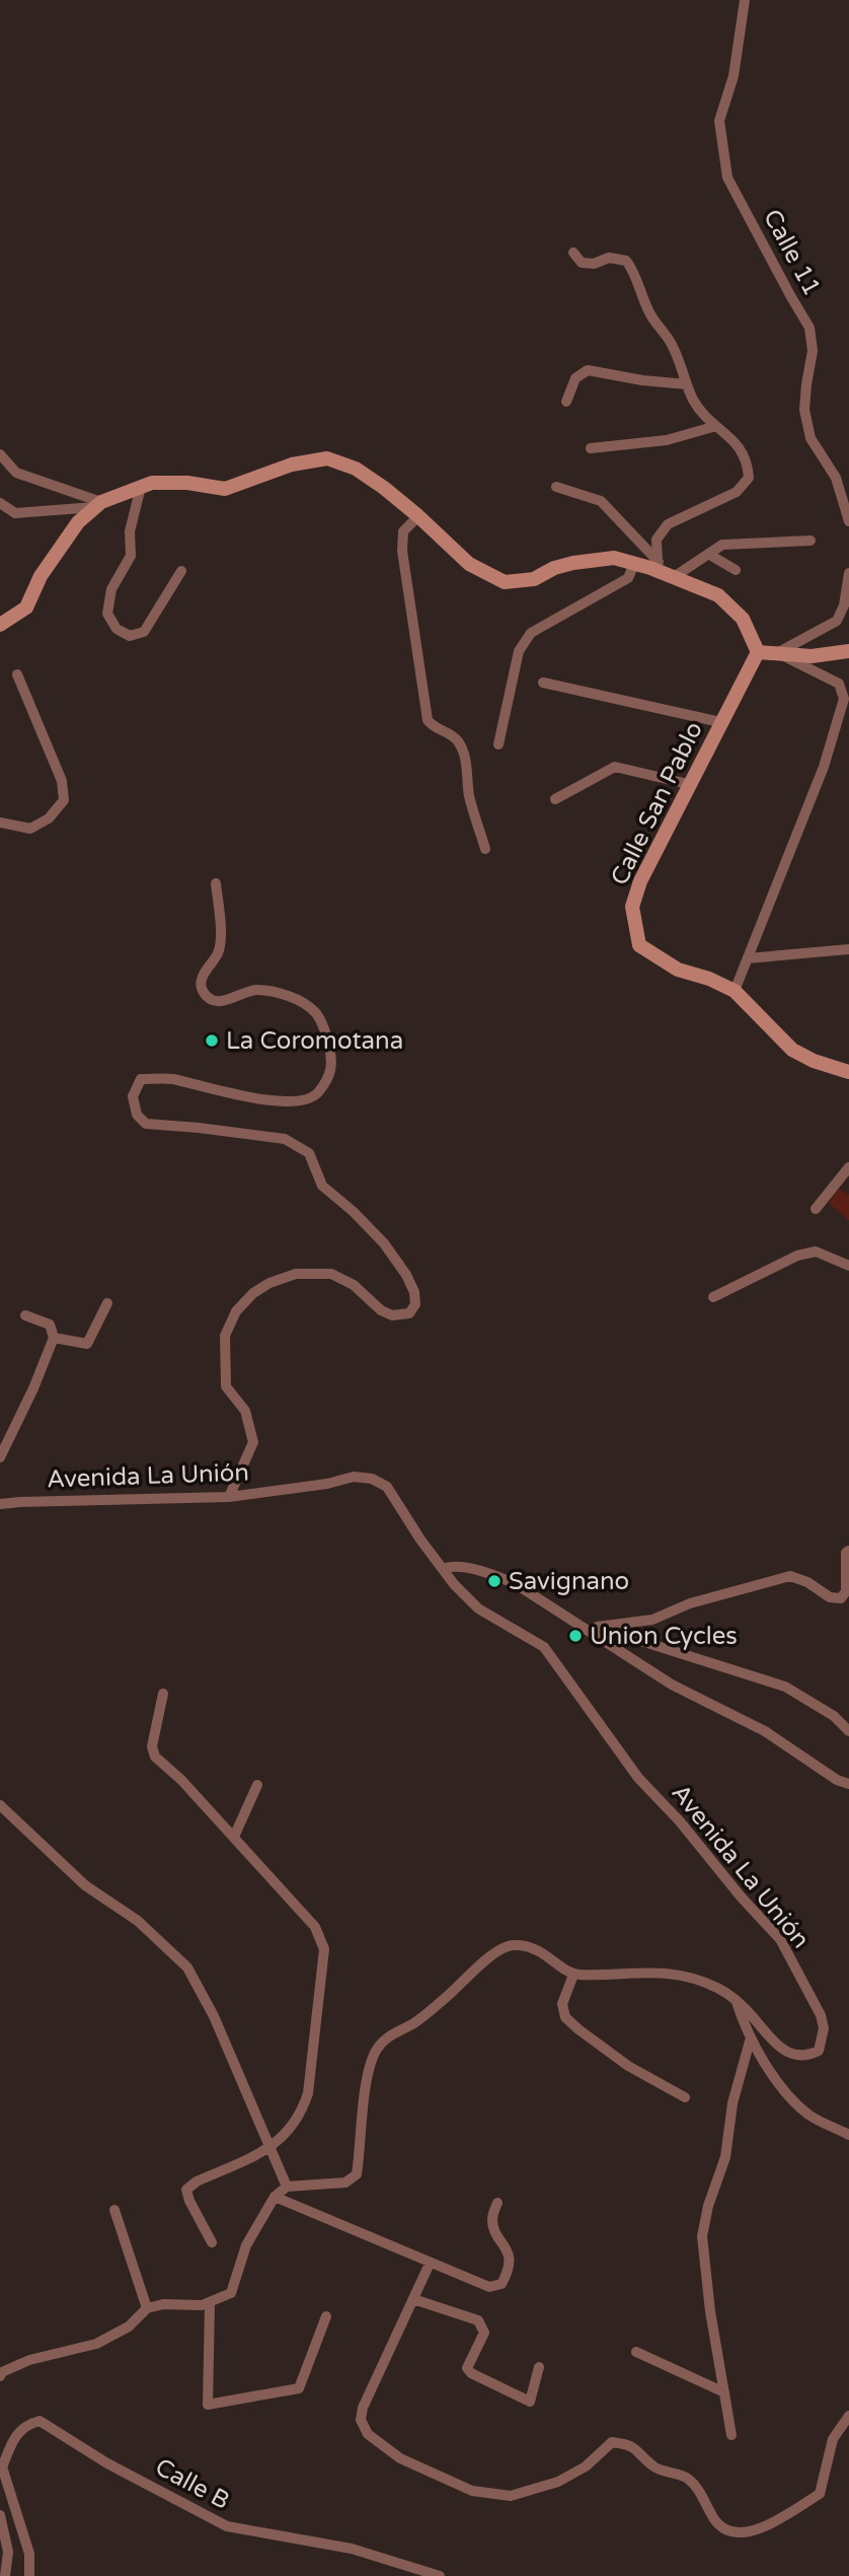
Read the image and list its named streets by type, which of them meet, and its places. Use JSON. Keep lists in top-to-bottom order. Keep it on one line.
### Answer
{"streets":{"street":["Calle 11","Calle San Pablo","Avenida La Unión","Calle B"]},"places":["La Coromotana","Savignano","Union Cycles"]}
